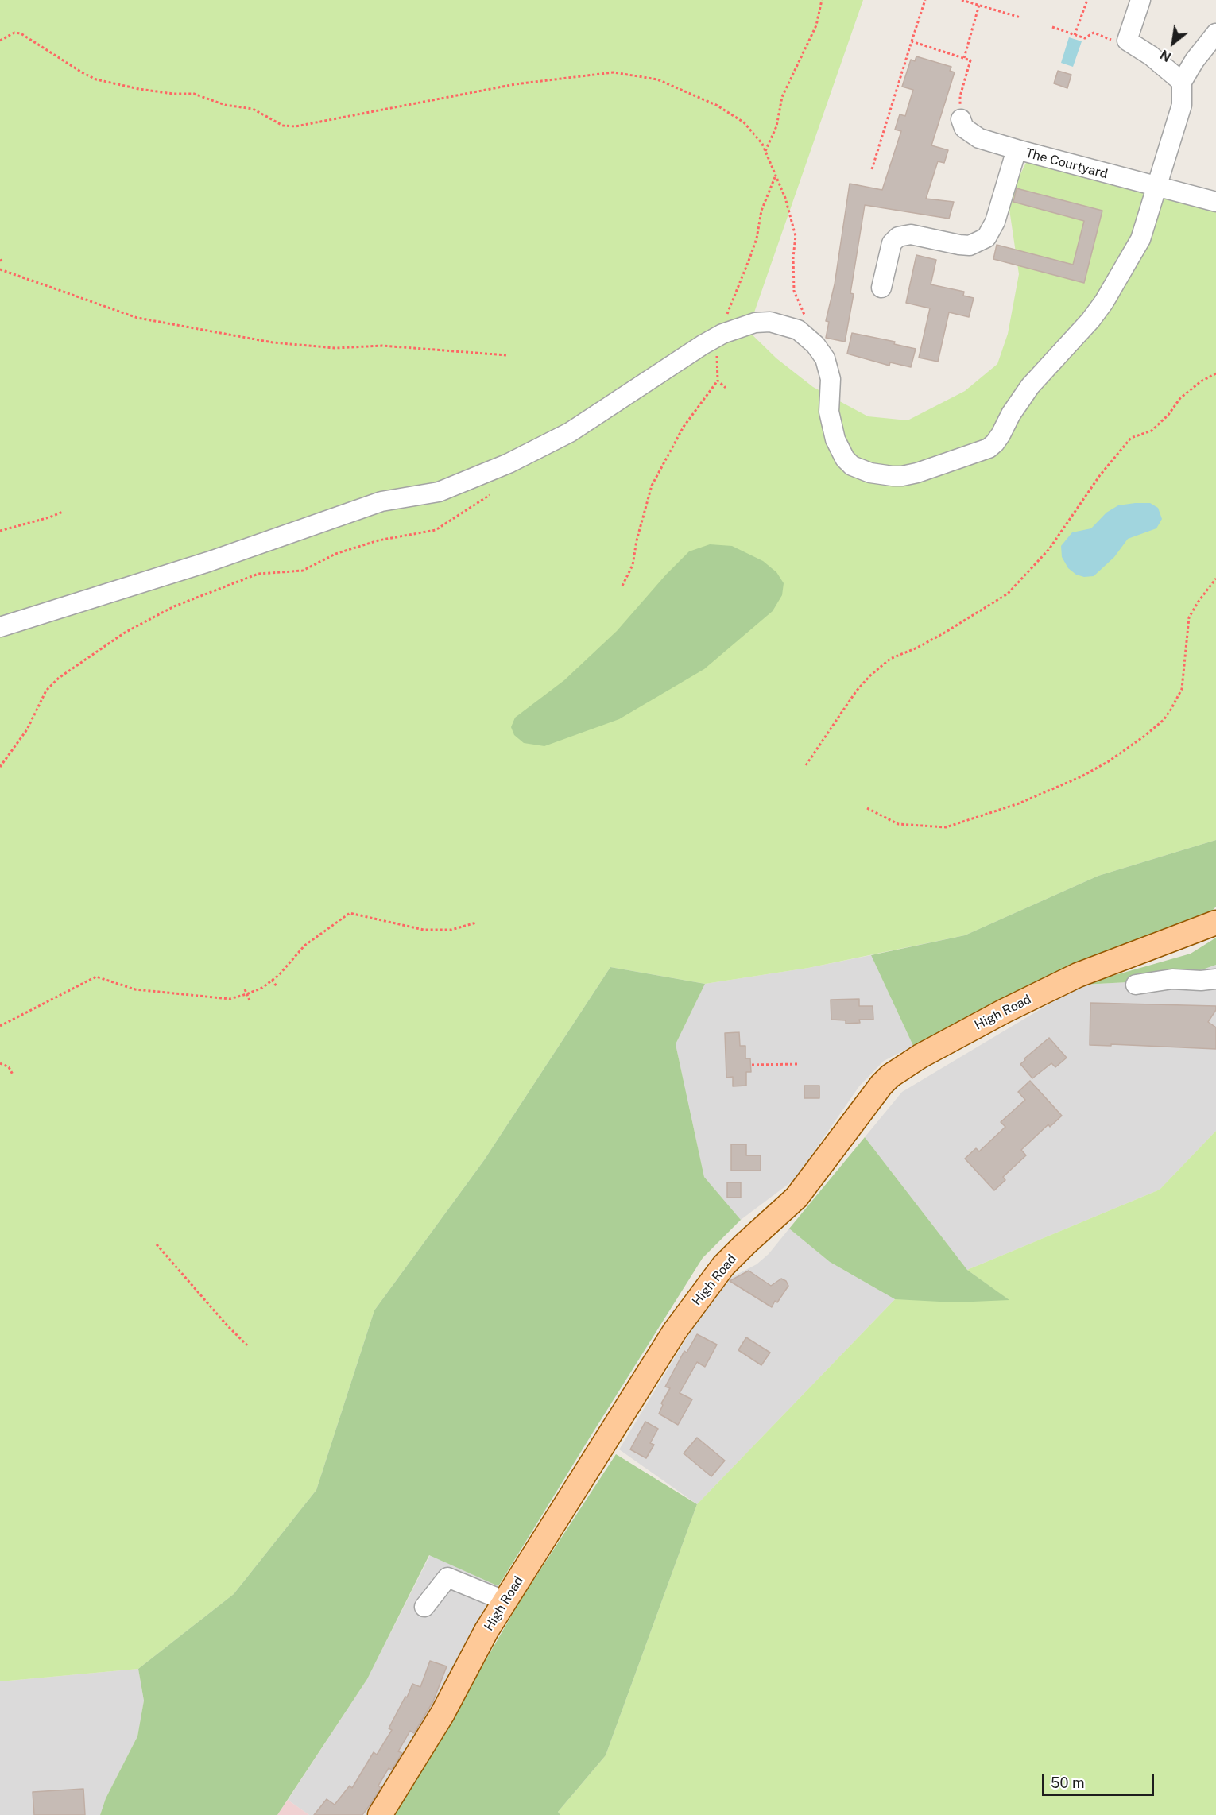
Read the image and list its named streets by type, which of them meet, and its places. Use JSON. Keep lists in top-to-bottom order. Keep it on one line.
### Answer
{"streets":{"main road":["High Road"],"lane":["The Courtyard"]},"scale_bar":"50 m","north":"bottom left"}
